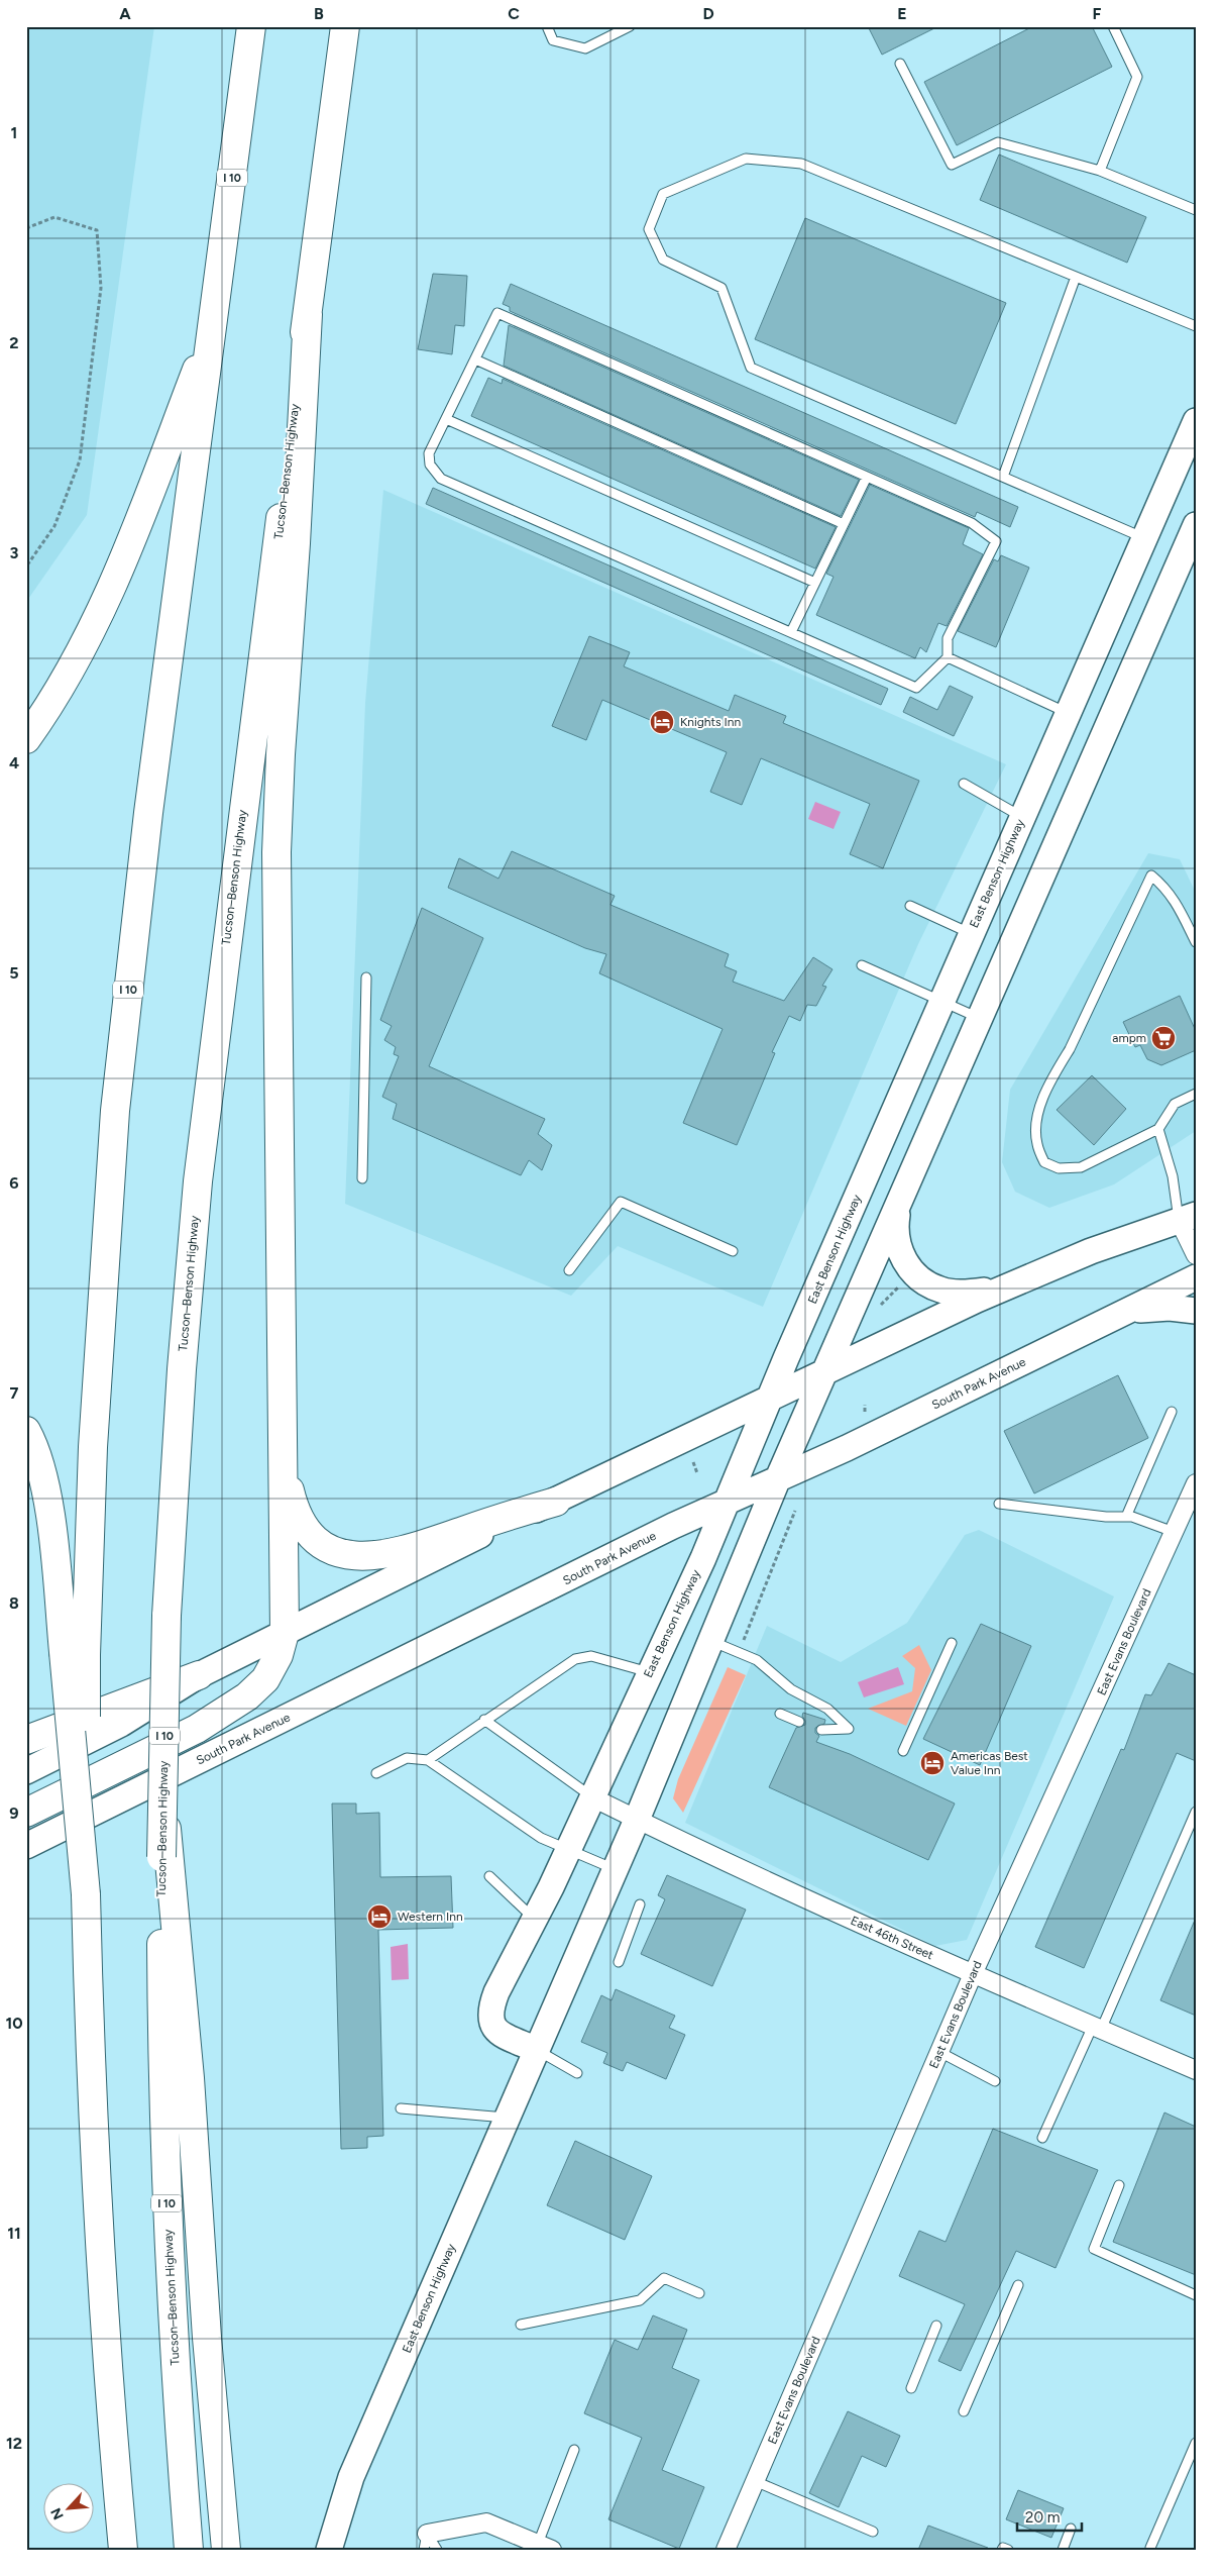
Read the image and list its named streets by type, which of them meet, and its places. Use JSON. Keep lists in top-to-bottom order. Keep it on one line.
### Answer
{"streets":{"highway":["I 10","Tucson–Benson Highway"],"main road":["East Benson Highway","South Park Avenue"],"street":["East Evans Boulevard","East 46th Street"]},"crossings":[["East Benson Highway","South Park Avenue"],["East Benson Highway","East 46th Street"],["East Evans Boulevard","East 46th Street"]],"places":{"hotel":["Knights Inn","Americas Best Value Inn","Western Inn"],"supermarket":["ampm"]},"scale_bar":"20 m","north":"bottom left","grid":{"columns":["A","B","C","D","E","F"],"rows":["1","2","3","4","5","6","7","8","9","10","11","12"]}}
